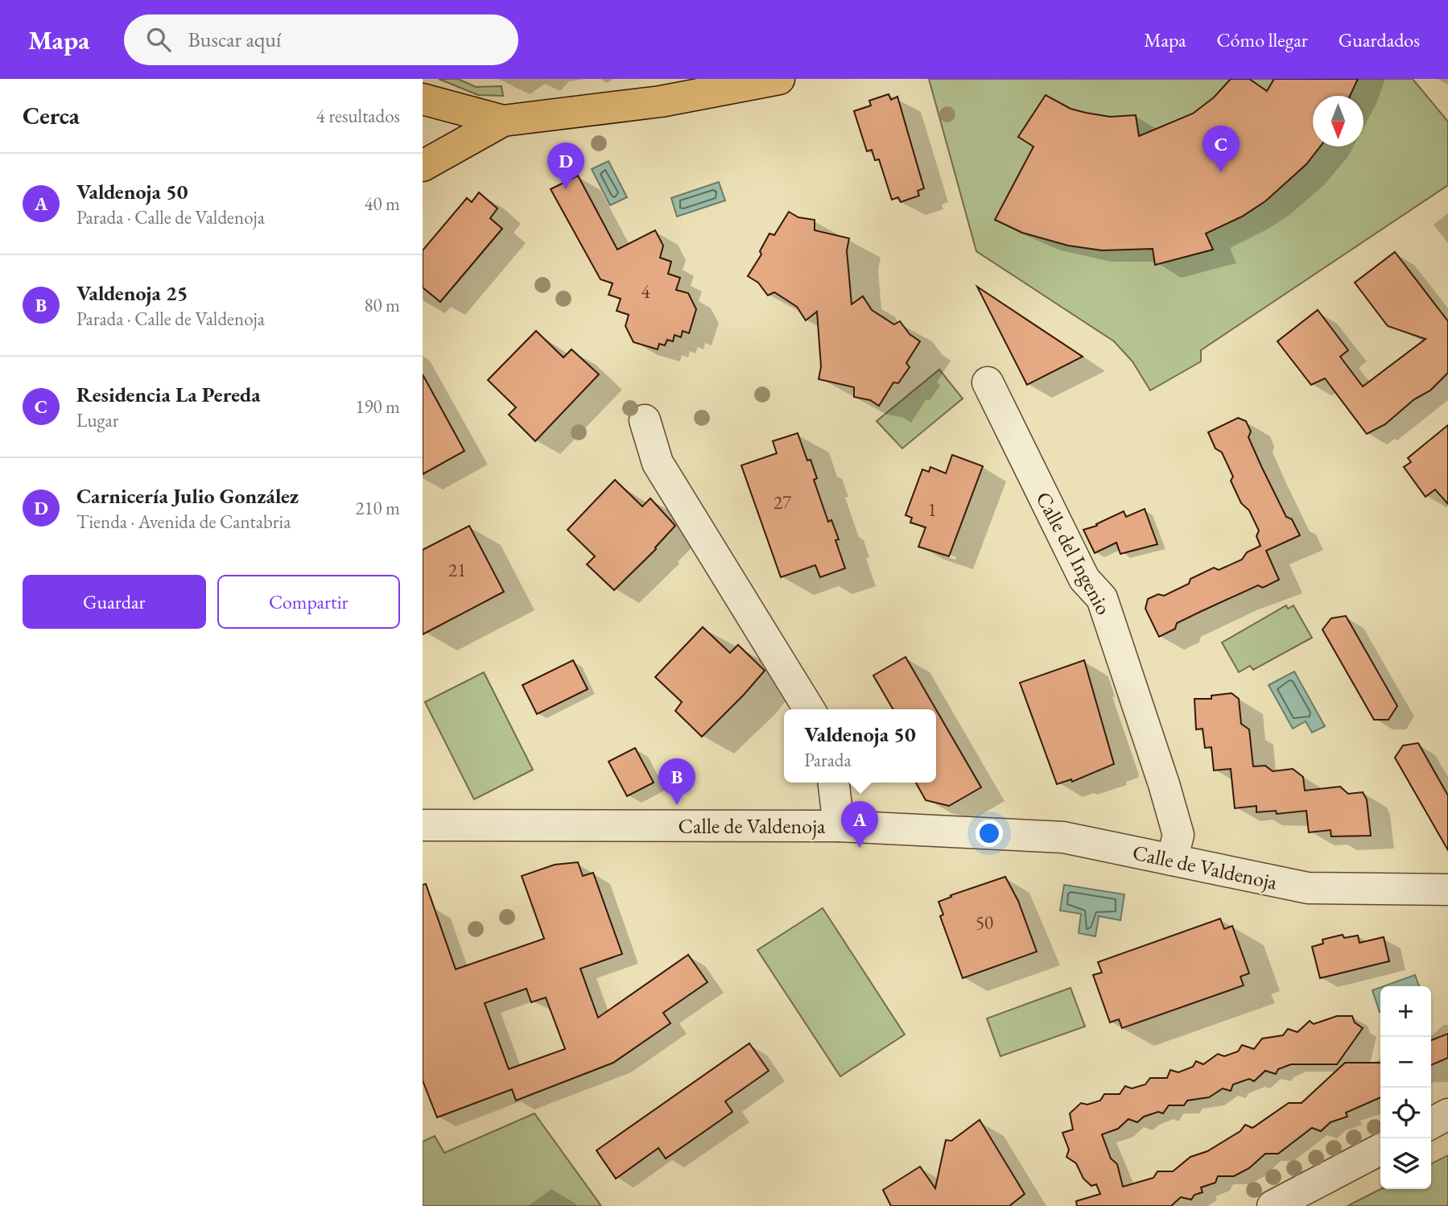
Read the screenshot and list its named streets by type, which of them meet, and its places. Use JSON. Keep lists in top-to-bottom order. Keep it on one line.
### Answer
{"streets":{"street":["Calle del Ingenio","Calle de Valdenoja"]},"crossings":[["Calle del Ingenio","Calle de Valdenoja"]],"house_numbers":["4","27","1","21","50"],"north":"bottom","page":{"header":"Mapa","search":"Buscar aquí","nav":["Mapa","Cómo llegar","Guardados"],"heading":["Cerca","4 resultados"],"pins":["C","D","B","A"],"list":[{"mark":"A","name":"Valdenoja 50","note":"Parada · Calle de Valdenoja","value":"40 m"},{"mark":"B","name":"Valdenoja 25","note":"Parada · Calle de Valdenoja","value":"80 m"},{"mark":"C","name":"Residencia La Pereda","note":"Lugar","value":"190 m"},{"mark":"D","name":"Carnicería Julio González","note":"Tienda · Avenida de Cantabria","value":"210 m"}],"buttons":["Guardar","Compartir"],"popup":["Valdenoja 50","Parada"],"map_buttons":["+","−"]}}
